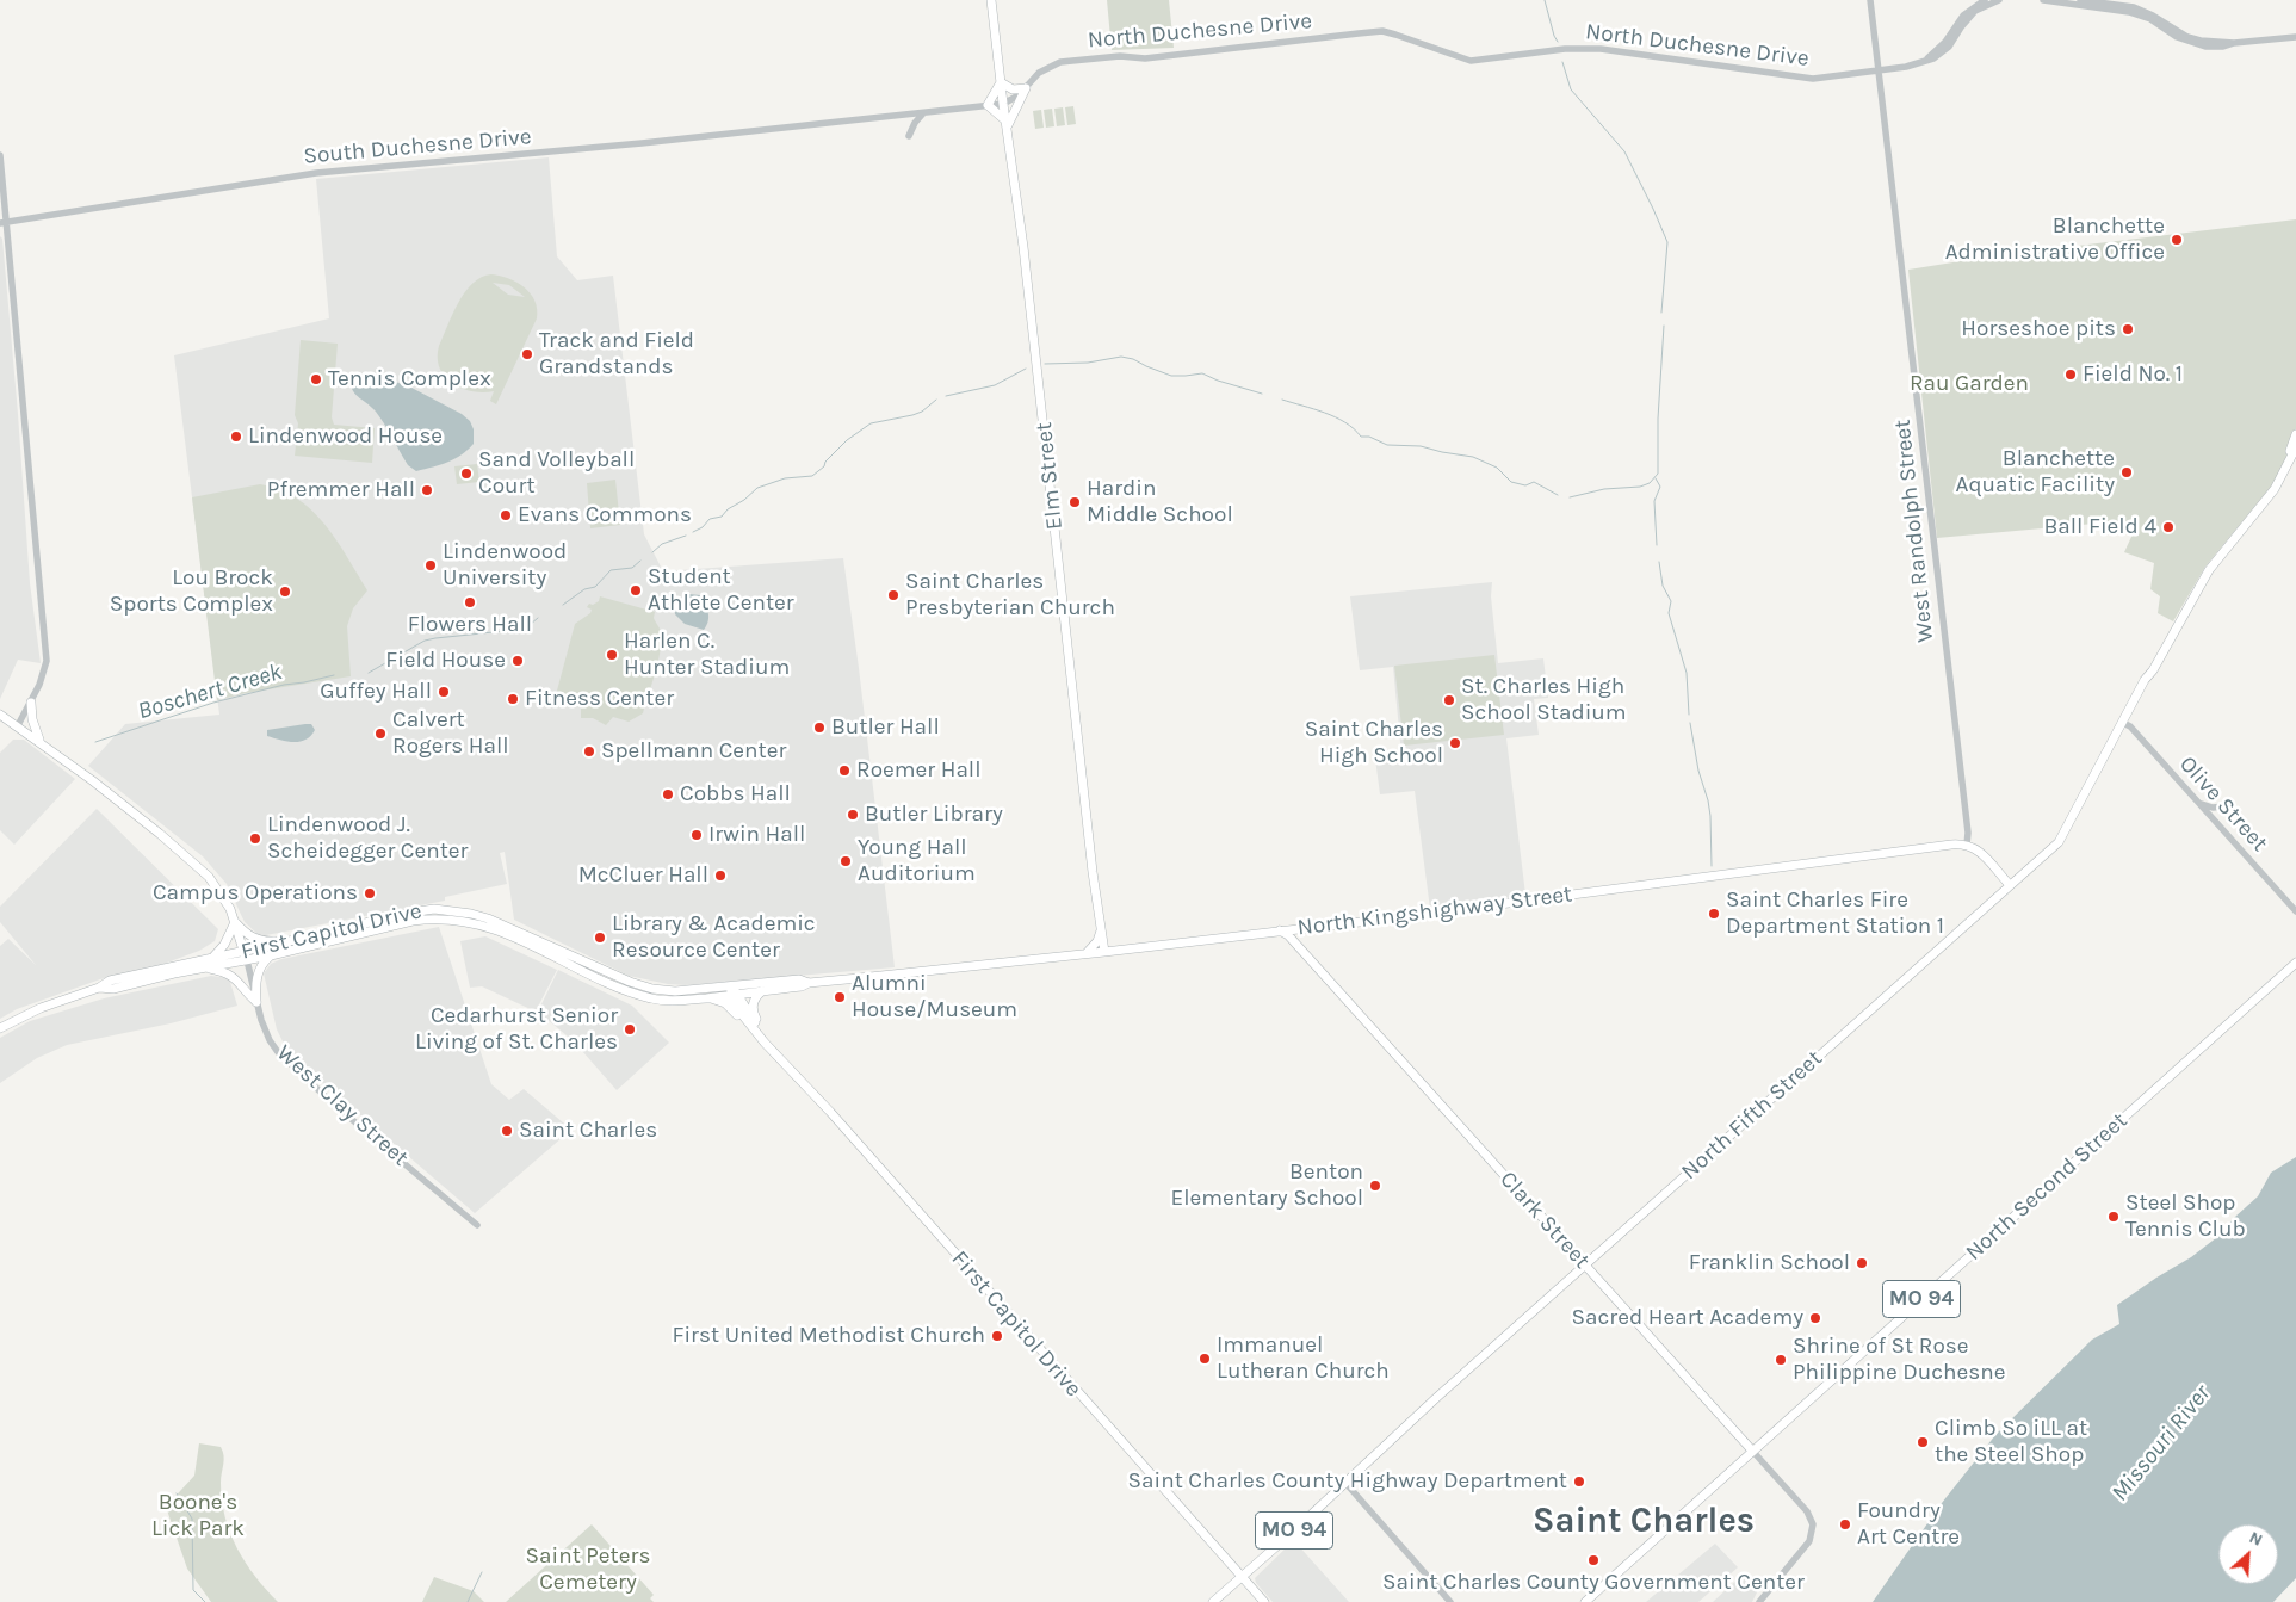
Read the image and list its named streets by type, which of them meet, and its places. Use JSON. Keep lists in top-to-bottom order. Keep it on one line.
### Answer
{"streets":{"main road":["Elm Street","North Kingshighway Street","First Capitol Drive","West Clay Street","North Fifth Street","North Second Street","Clark Street","MO 94"],"street":["North Duchesne Drive","South Duchesne Drive","West Randolph Street","Olive Street"]},"crossings":[["North Duchesne Drive","South Duchesne Drive"],["North Duchesne Drive","Elm Street"],["North Duchesne Drive","West Randolph Street"],["Elm Street","North Kingshighway Street"],["West Randolph Street","North Kingshighway Street"],["Olive Street","North Fifth Street"],["North Kingshighway Street","Clark Street"],["First Capitol Drive","West Clay Street"],["First Capitol Drive","MO 94"],["North Fifth Street","Clark Street"],["North Fifth Street","MO 94"],["North Second Street","Clark Street"]],"districts":["Saint Charles"],"water":["Boschert Creek","Missouri River"],"parks":["Rau Garden","Boone's Lick Park","Saint Peters Cemetery"],"places":["Blanchette Administrative Office","Horseshoe pits","Track and Field Grandstands","Field No. 1","Tennis Complex","Lindenwood House","Blanchette Aquatic Facility","Sand Volleyball Court","Pfremmer Hall","Hardin Middle School","Evans Commons","Ball Field 4","Lindenwood University","Student Athlete Center","Lou Brock Sports Complex","Saint Charles Presbyterian Church","Flowers Hall","Harlen C. Hunter Stadium","Field House","Guffey Hall","Fitness Center","St. Charles High School Stadium","Butler Hall","Calvert Rogers Hall","Saint Charles High School","Spellmann Center","Roemer Hall","Cobbs Hall","Butler Library","Irwin Hall","Lindenwood J. Scheidegger Center","Young Hall Auditorium","McCluer Hall","Campus Operations","Saint Charles Fire Department Station 1","Library & Academic Resource Center","Alumni House/Museum","Cedarhurst Senior Living of St. Charles","Saint Charles","Benton Elementary School","Steel Shop Tennis Club","Franklin School","Sacred Heart Academy","First United Methodist Church","Immanuel Lutheran Church","Shrine of St Rose Philippine Duchesne","Climb So iLL at the Steel Shop","Saint Charles County Highway Department","Foundry Art Centre","Saint Charles County Government Center"],"north":"top right"}
